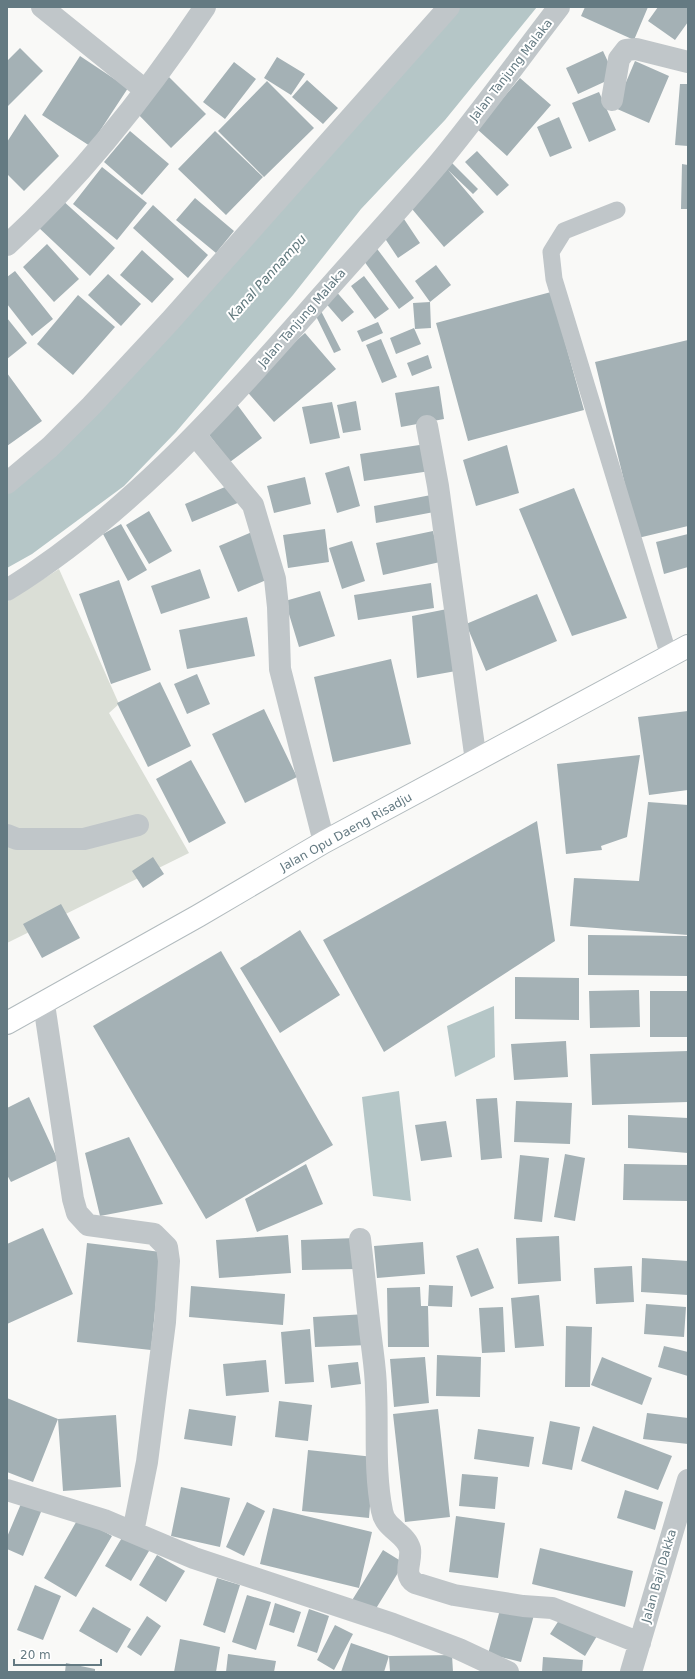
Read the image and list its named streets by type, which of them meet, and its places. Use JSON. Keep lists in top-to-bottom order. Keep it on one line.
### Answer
{"streets":{"main road":["Jalan Opu Daeng Risadju"],"street":["Jalan Tanjung Malaka","Jalan Baji Dakka"]},"water":["Kanal Pannampu"],"scale_bar":"20 m"}
